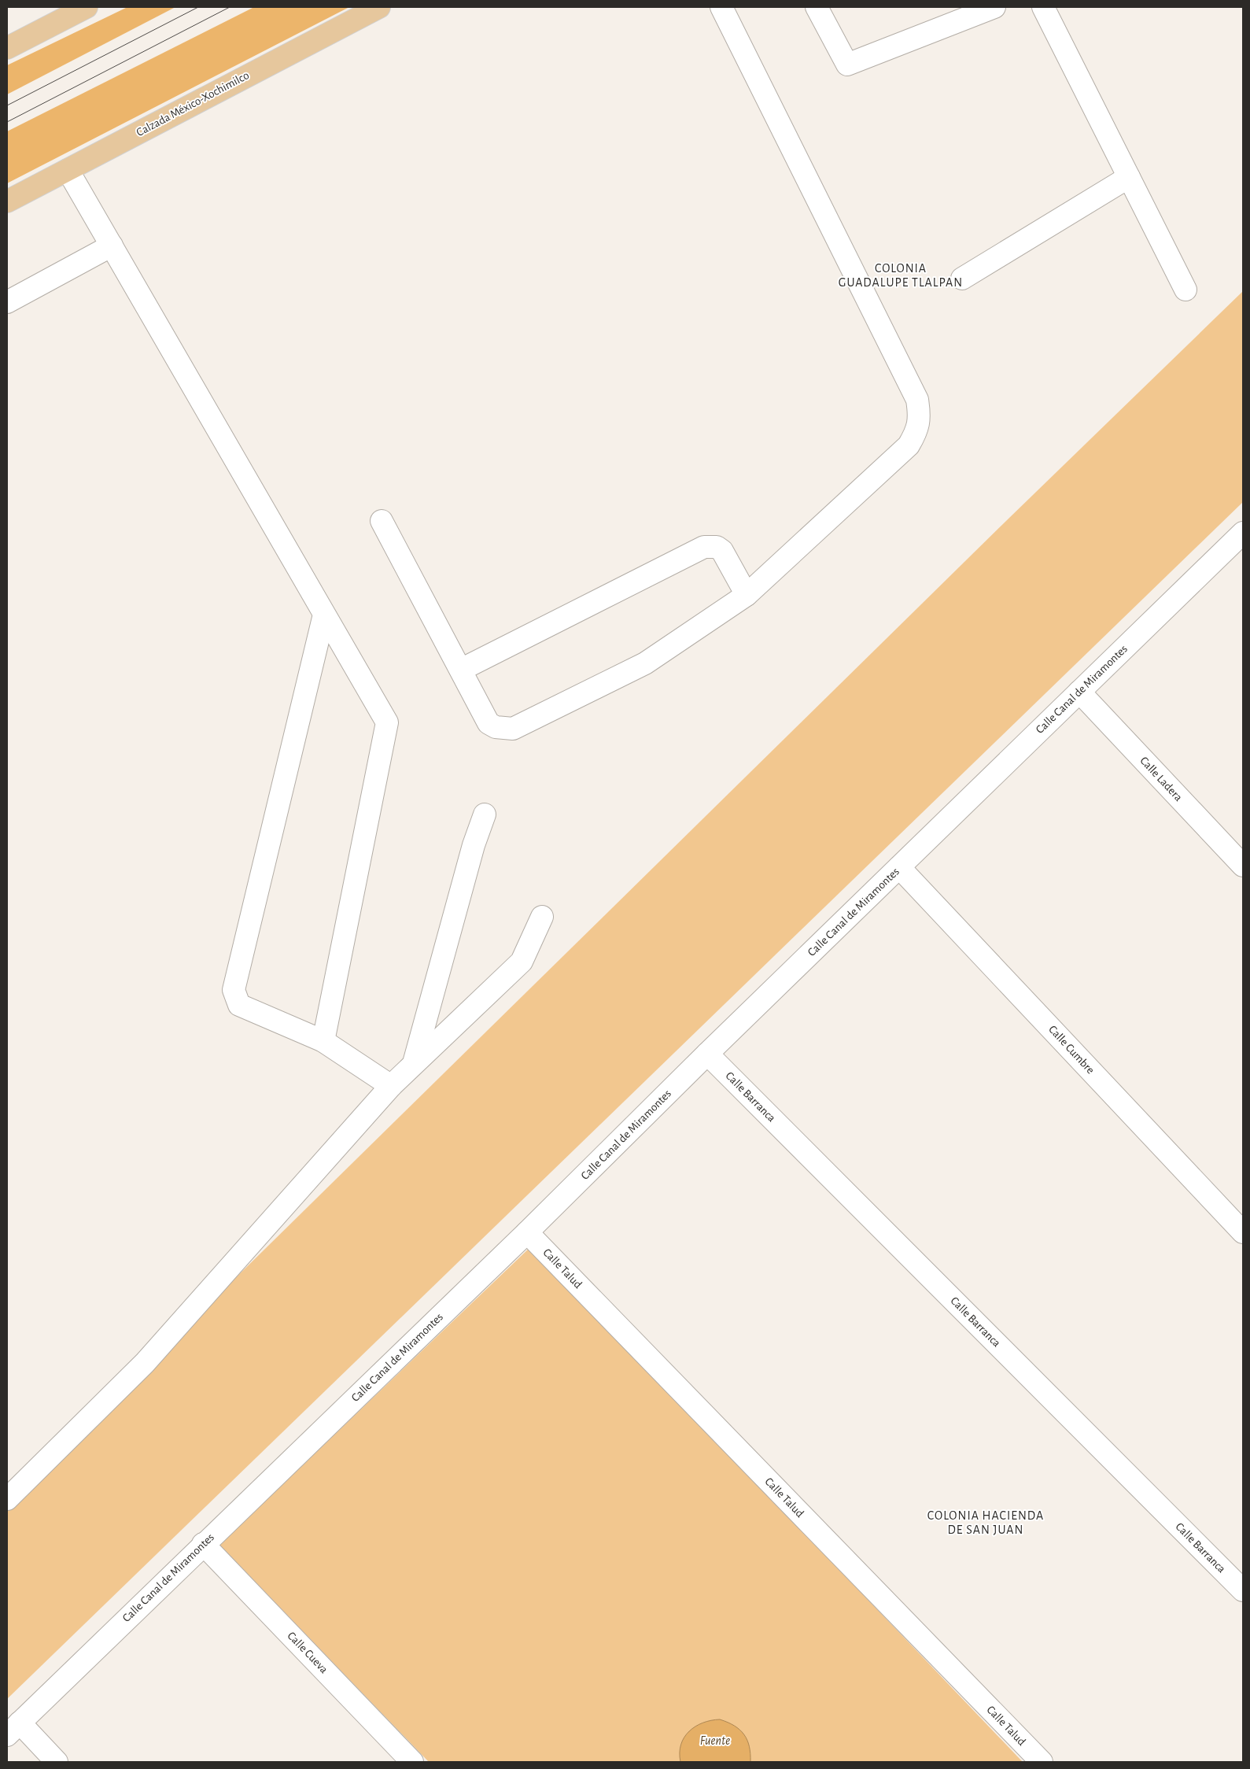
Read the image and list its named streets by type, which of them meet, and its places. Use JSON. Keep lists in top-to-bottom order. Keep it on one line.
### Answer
{"streets":{"main road":["Calzada México-Xochimilco"],"street":["Calle Canal de Miramontes","Calle Ladera","Calle Cumbre","Calle Barranca","Calle Talud","Calle Cueva"]},"crossings":[["Calle Canal de Miramontes","Calle Ladera"],["Calle Canal de Miramontes","Calle Cumbre"],["Calle Canal de Miramontes","Calle Barranca"],["Calle Canal de Miramontes","Calle Talud"],["Calle Canal de Miramontes","Calle Cueva"]],"districts":["COLONIA GUADALUPE TLALPAN","COLONIA HACIENDA DE SAN JUAN"],"water":["Fuente"]}
